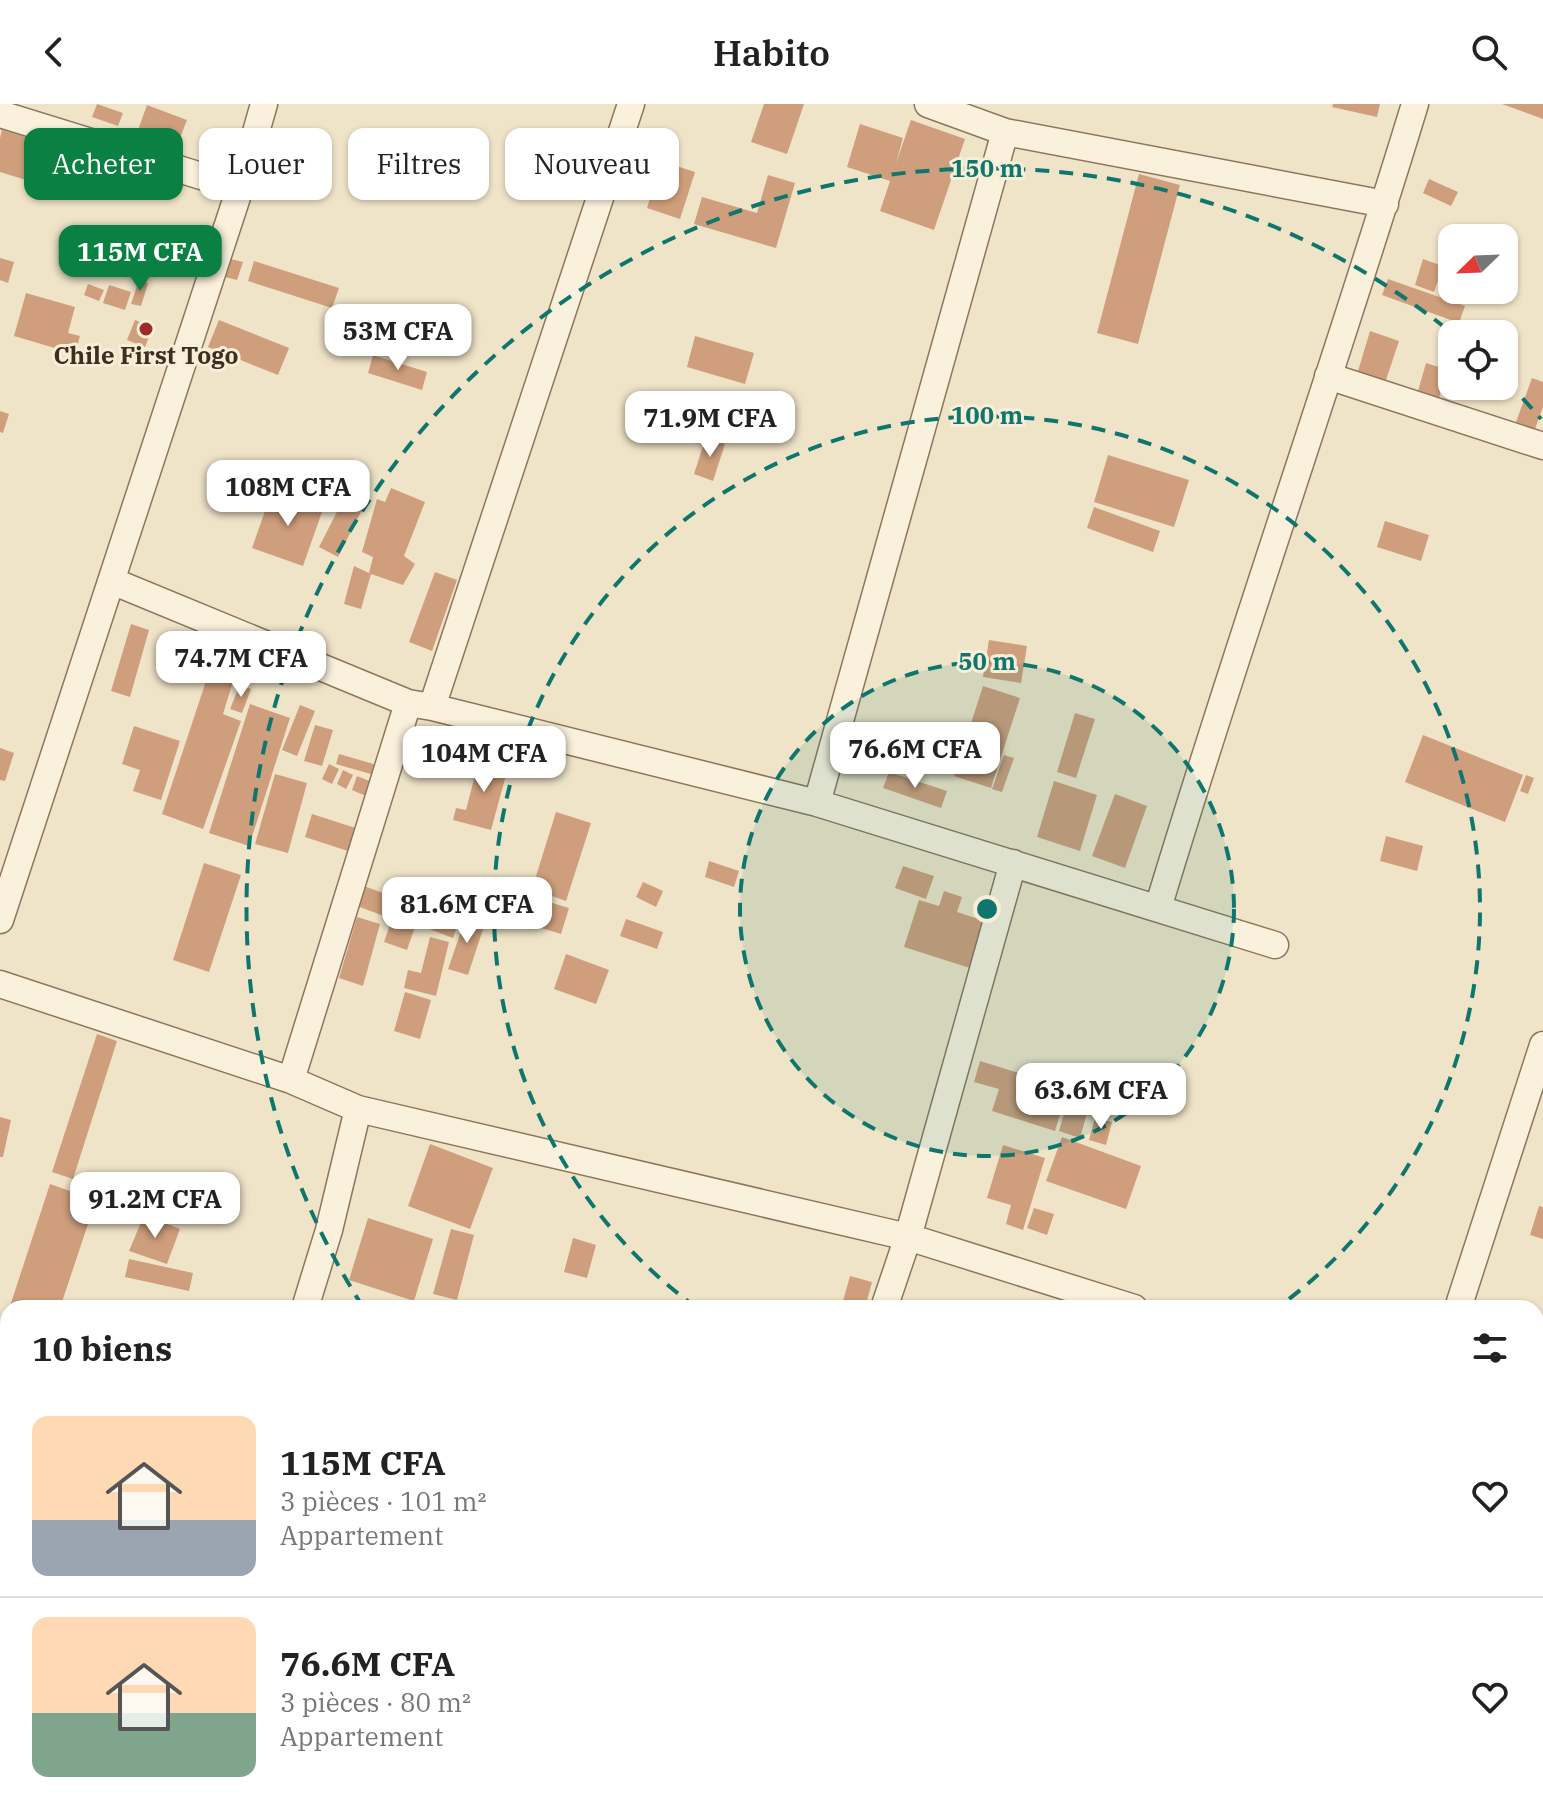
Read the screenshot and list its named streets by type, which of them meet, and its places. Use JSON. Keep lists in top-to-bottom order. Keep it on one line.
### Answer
{"places":["Chile First Togo"],"north":"bottom left","page":{"header":"Habito","chip":["Acheter","Louer","Filtres","Nouveau"],"price":["115M CFA","53M CFA","71.9M CFA","108M CFA","74.7M CFA","76.6M CFA","104M CFA","81.6M CFA","63.6M CFA","91.2M CFA"],"heading":"10 biens","list":[{"name":"115M CFA","note":"3 pièces · 101 m² · Appartement"},{"name":"76.6M CFA","note":"3 pièces · 80 m² · Appartement"}]},"rings":["150 m","100 m","50 m"]}
